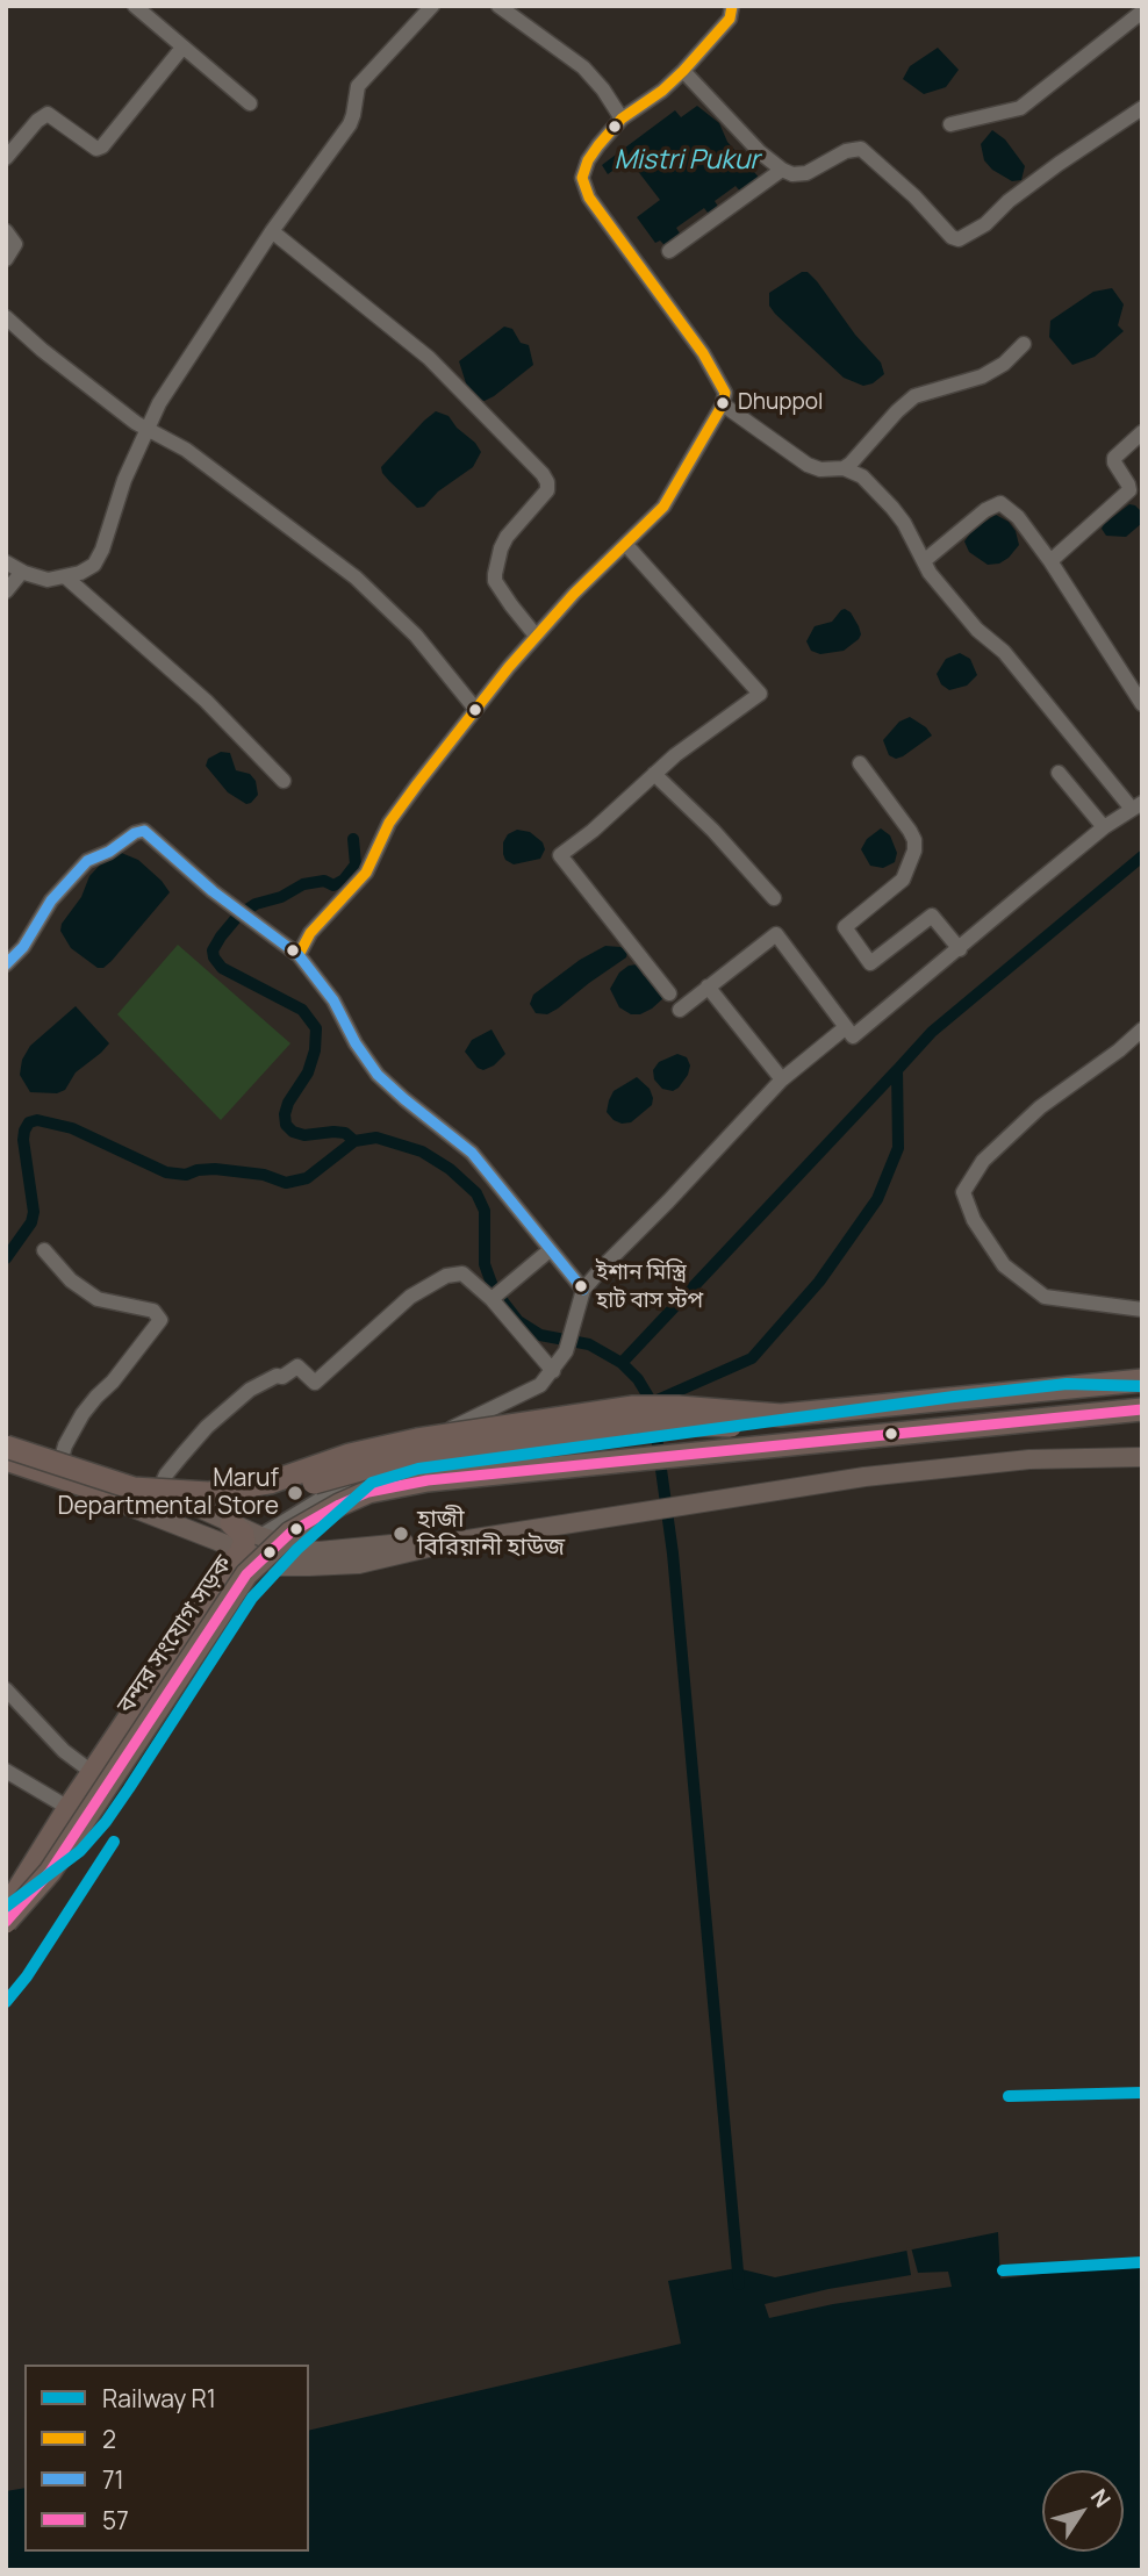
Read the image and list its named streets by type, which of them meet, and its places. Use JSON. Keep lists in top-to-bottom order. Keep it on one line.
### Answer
{"streets":{"highway":["বন্দর সংযোগ সড়ক"]},"water":["Mistri Pukur"],"places":["Dhuppol","ইশান মিস্ত্রি হাট বাস স্টপ","Maruf Departmental Store","হাজী বিরিয়ানী হাউজ"],"lines":["transit line 2","transit line 71","rail line R1","transit line 57"],"legend":["Railway R1","2","71","57"],"north":"top right"}
